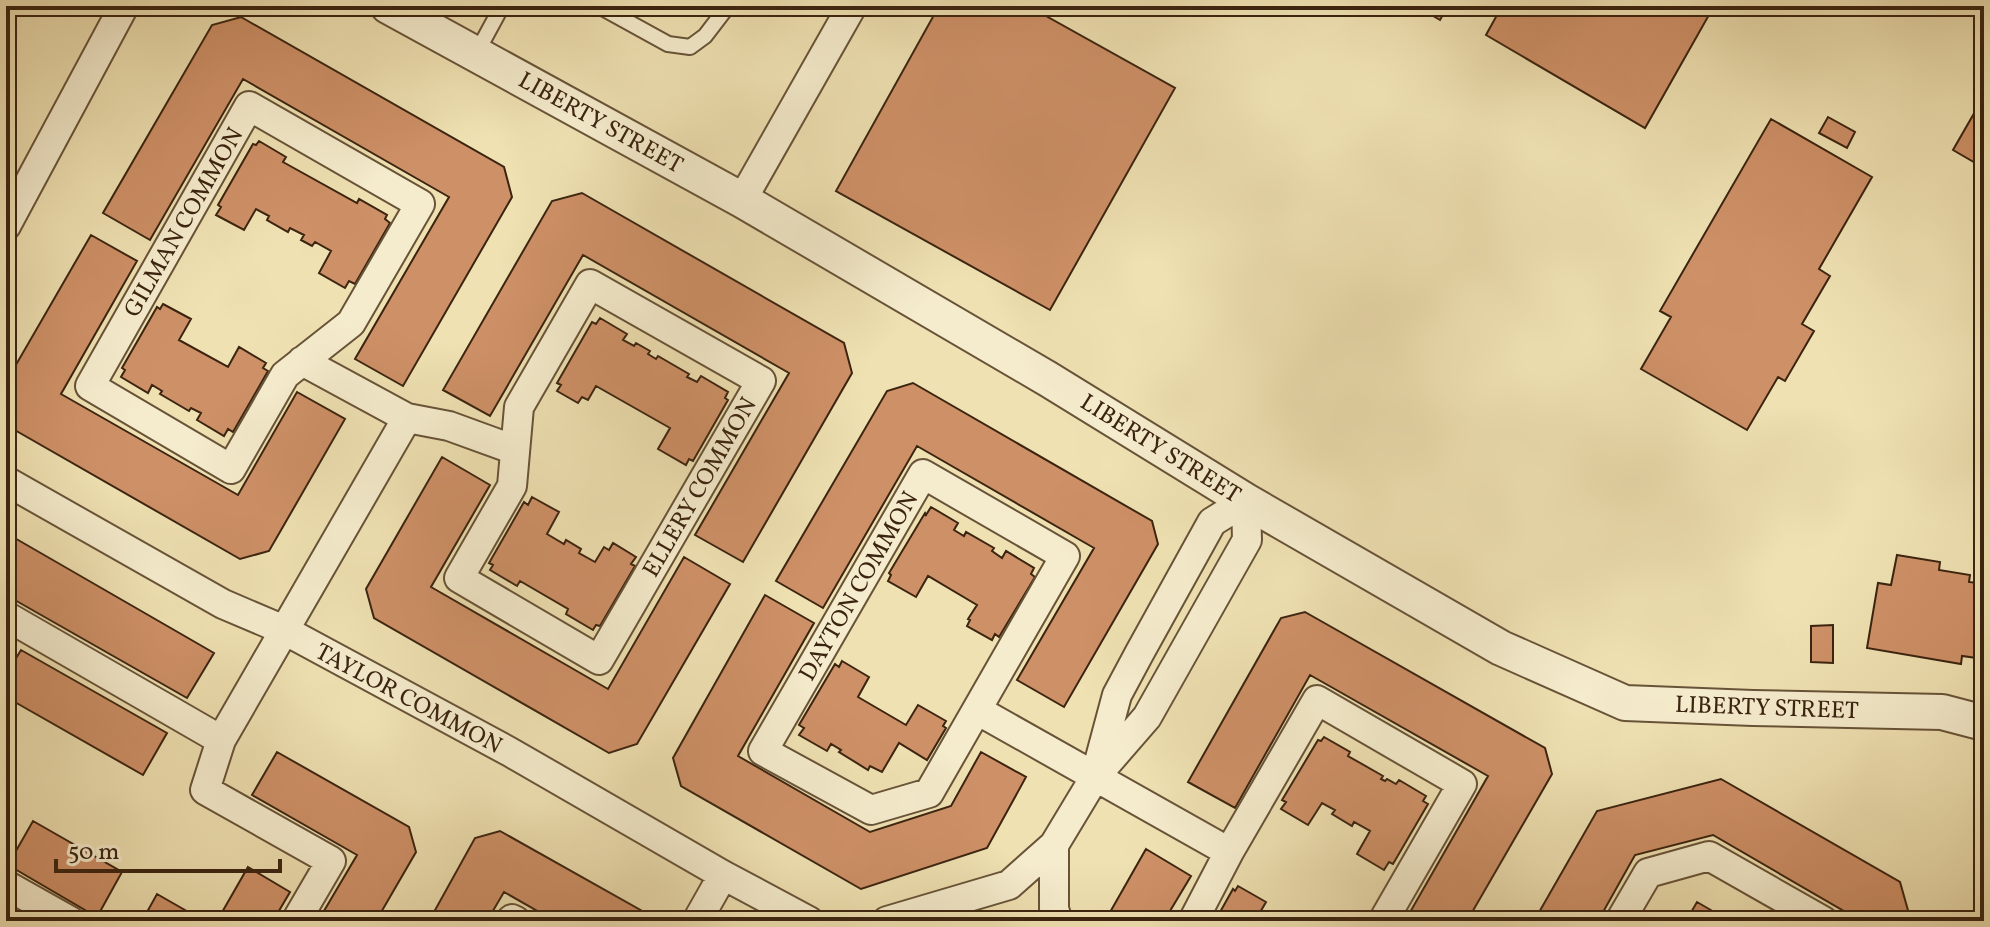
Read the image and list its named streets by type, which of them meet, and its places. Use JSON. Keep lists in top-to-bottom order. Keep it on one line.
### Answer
{"streets":{"street":["LIBERTY STREET","GILMAN COMMON","ELLERY COMMON","DAYTON COMMON","TAYLOR COMMON"]},"scale_bar":"50 m"}
